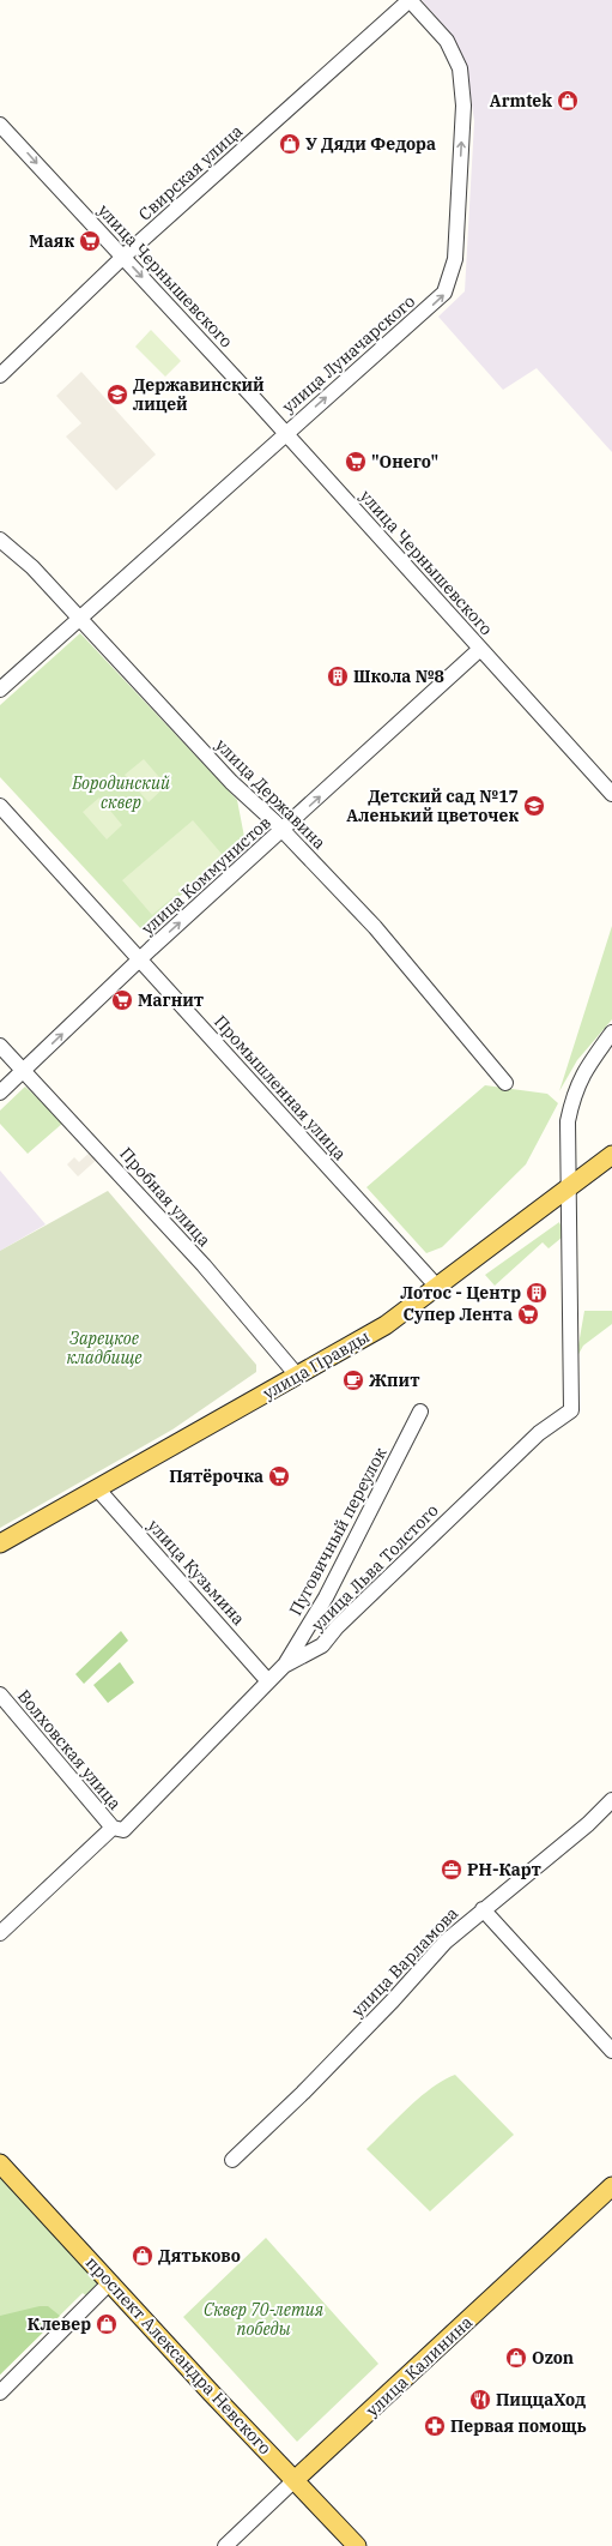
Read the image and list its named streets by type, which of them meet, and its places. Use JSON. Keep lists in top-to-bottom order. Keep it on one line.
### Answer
{"streets":{"main road":["улица Правды","проспект Александра Невского","улица Калинина"],"street":["Свирская улица","улица Чернышевского","улица Луначарского","улица Державина","улица Коммунистов","Промышленная улица","Пробная улица","Пуговичный переулок","улица Льва Толстого","улица Кузьмина","Волховская улица","улица Варламова"]},"crossings":[["Свирская улица","улица Чернышевского"],["Свирская улица","улица Луначарского"],["улица Чернышевского","улица Луначарского"],["улица Чернышевского","улица Коммунистов"],["улица Луначарского","улица Державина"],["улица Державина","улица Коммунистов"],["улица Коммунистов","Промышленная улица"],["улица Коммунистов","Пробная улица"],["Промышленная улица","улица Правды"],["Пробная улица","улица Правды"],["улица Правды","улица Льва Толстого"],["улица Правды","улица Кузьмина"],["Пуговичный переулок","улица Льва Толстого"],["улица Льва Толстого","улица Кузьмина"],["улица Льва Толстого","Волховская улица"],["проспект Александра Невского","улица Калинина"]],"one_way":["улица Чернышевского","улица Луначарского","улица Коммунистов"],"parks":["Бородинский сквер","Зарецкое кладбище","Сквер 70-летия победы"],"places":{"shop":["Armtek","У Дяди Федора","Дятьково","Клевер","Ozon"],"supermarket":["Маяк","\"Онего\"","Магнит","Супер Лента","Пятёрочка"],"school or university":["Державинский лицей","Детский сад №17 Аленький цветочек"],"building":["Школа №8","Лотос - Центр"],"cafe":["Жпит"],"office":["РН-Карт"],"restaurant":["ПиццаХод"],"pharmacy":["Первая помощь"]}}
